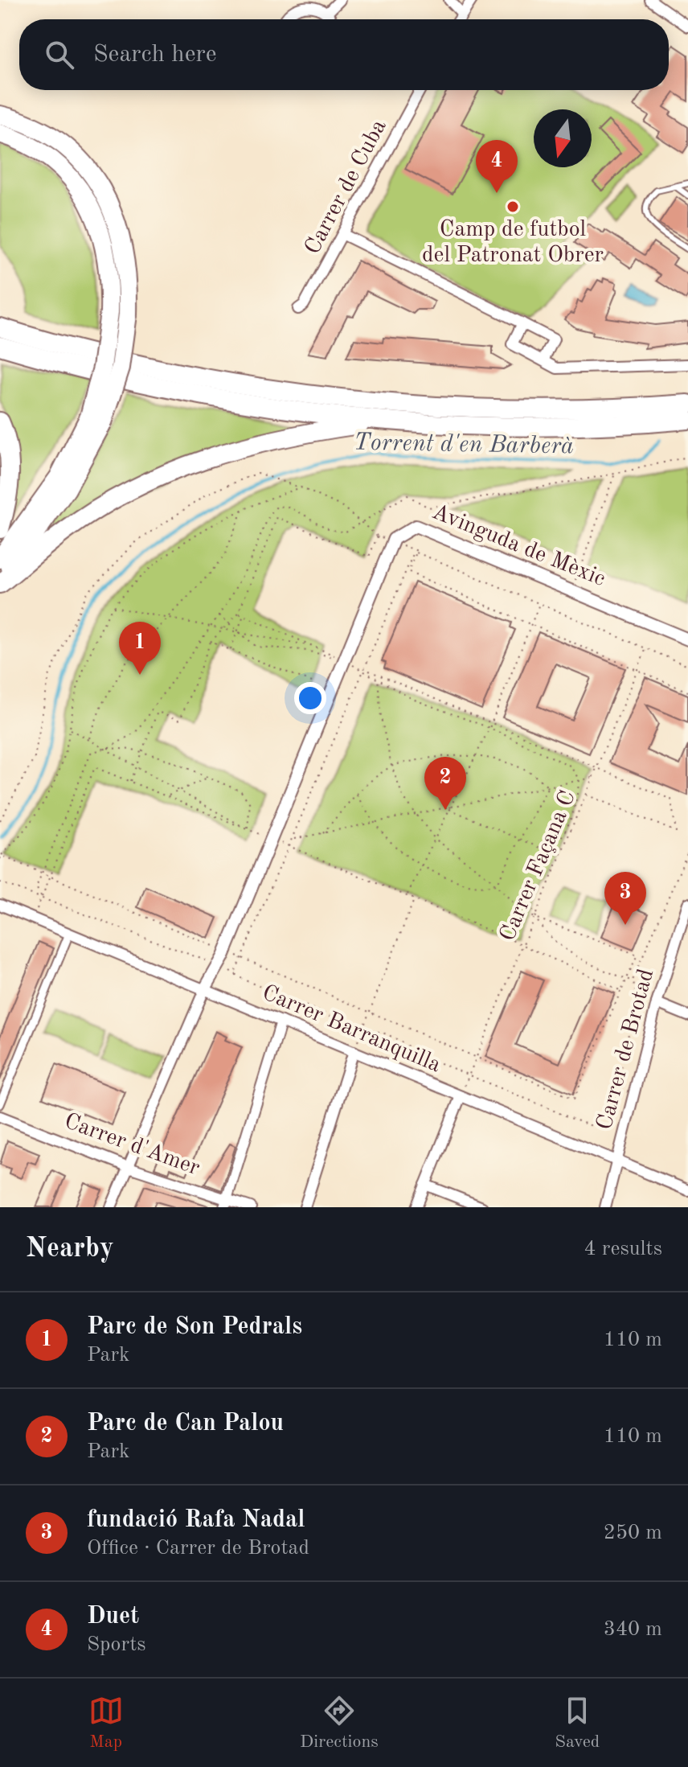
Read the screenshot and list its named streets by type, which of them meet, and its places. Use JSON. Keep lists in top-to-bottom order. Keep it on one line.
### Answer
{"streets":{"street":["Carrer de Cuba","Avinguda de Mèxic","Carrer Barranquilla","Carrer de Brotad","Carrer d'Amer"],"path":["Carrer Façana C"]},"crossings":[["Carrer Façana C","Carrer Barranquilla"],["Carrer Barranquilla","Carrer de Brotad"]],"water":["Torrent d'en Barberà"],"places":["Camp de futbol del Patronat Obrer"],"north":"bottom","page":{"search":"Search here","pins":["4","1","2","3"],"heading":["Nearby","4 results"],"list":[{"mark":"1","name":"Parc de Son Pedrals","note":"Park","value":"110 m"},{"mark":"2","name":"Parc de Can Palou","note":"Park","value":"110 m"},{"mark":"3","name":"fundació Rafa Nadal","note":"Office · Carrer de Brotad","value":"250 m"},{"mark":"4","name":"Duet","note":"Sports","value":"340 m"}],"nav":["Map","Directions","Saved"]}}
